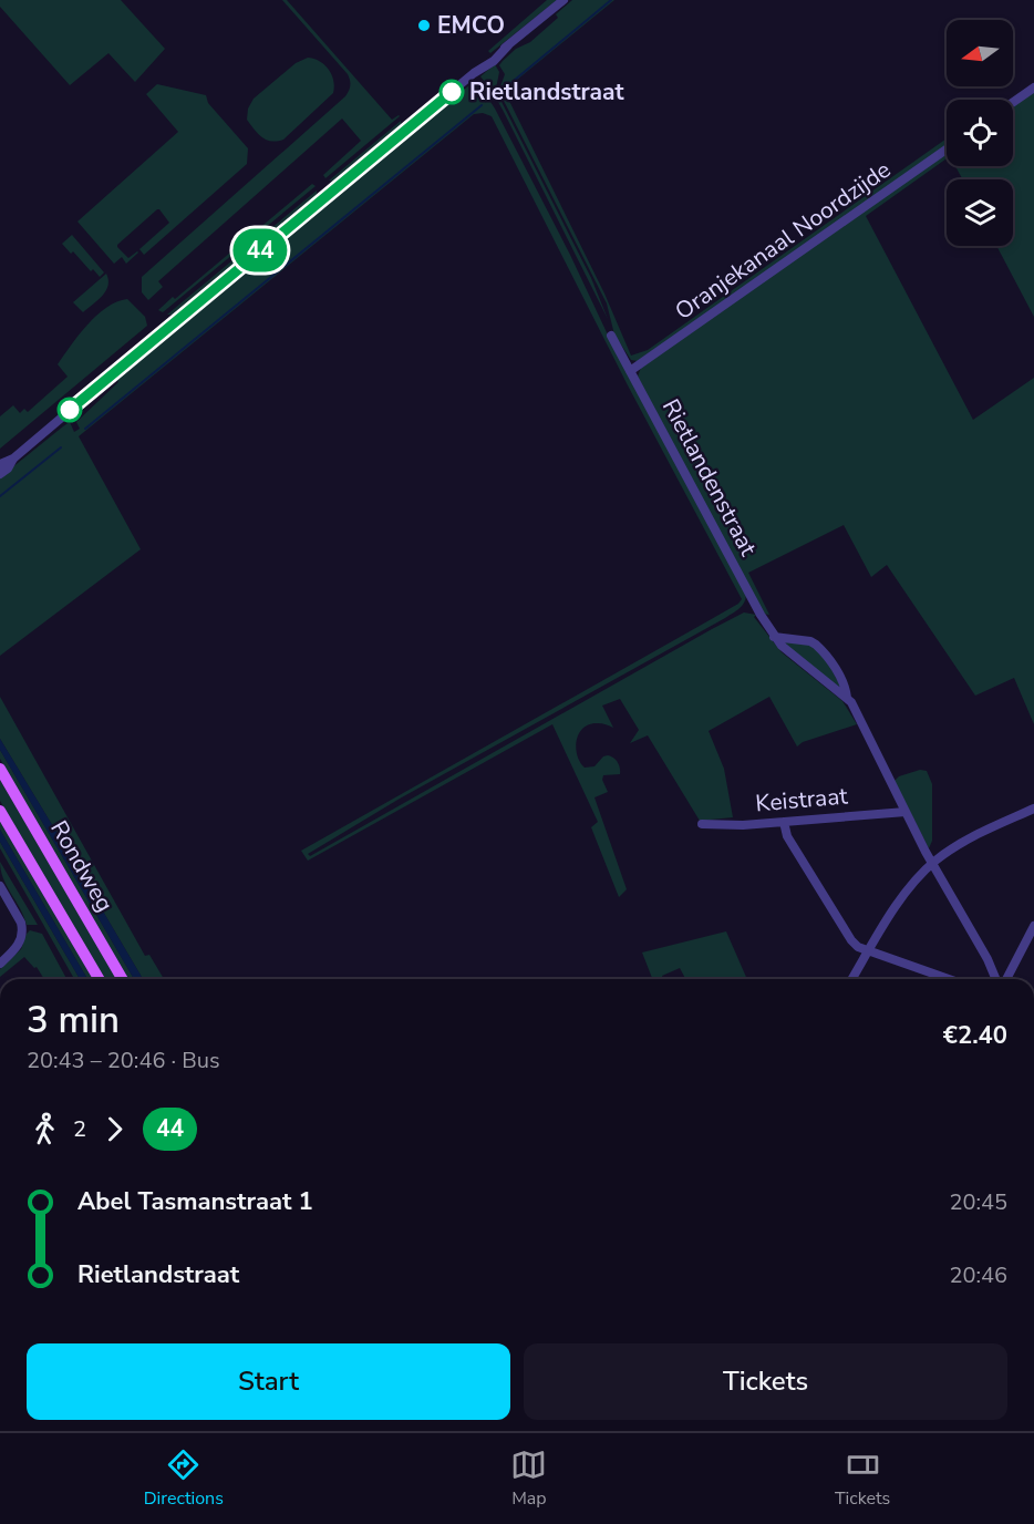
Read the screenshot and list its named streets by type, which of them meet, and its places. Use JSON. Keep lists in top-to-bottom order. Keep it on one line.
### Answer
{"streets":{"main road":["Rondweg"],"street":["Oranjekanaal Noordzijde","Rietlandenstraat","Keistraat"]},"crossings":[["Oranjekanaal Noordzijde","Rietlandenstraat"],["Rietlandenstraat","Keistraat"]],"places":["EMCO","Rietlandstraat"],"lines":["bus line 44"],"north":"left","page":{"on_map":"44","heading":["3 min","20:43 – 20:46 · Bus","€2.40"],"legs":["2","44"],"list":[{"name":"Abel Tasmanstraat 1","value":"20:45"},{"name":"Rietlandstraat","value":"20:46"}],"buttons":["Start","Tickets"],"tabs":["Directions","Map","Tickets"]}}
